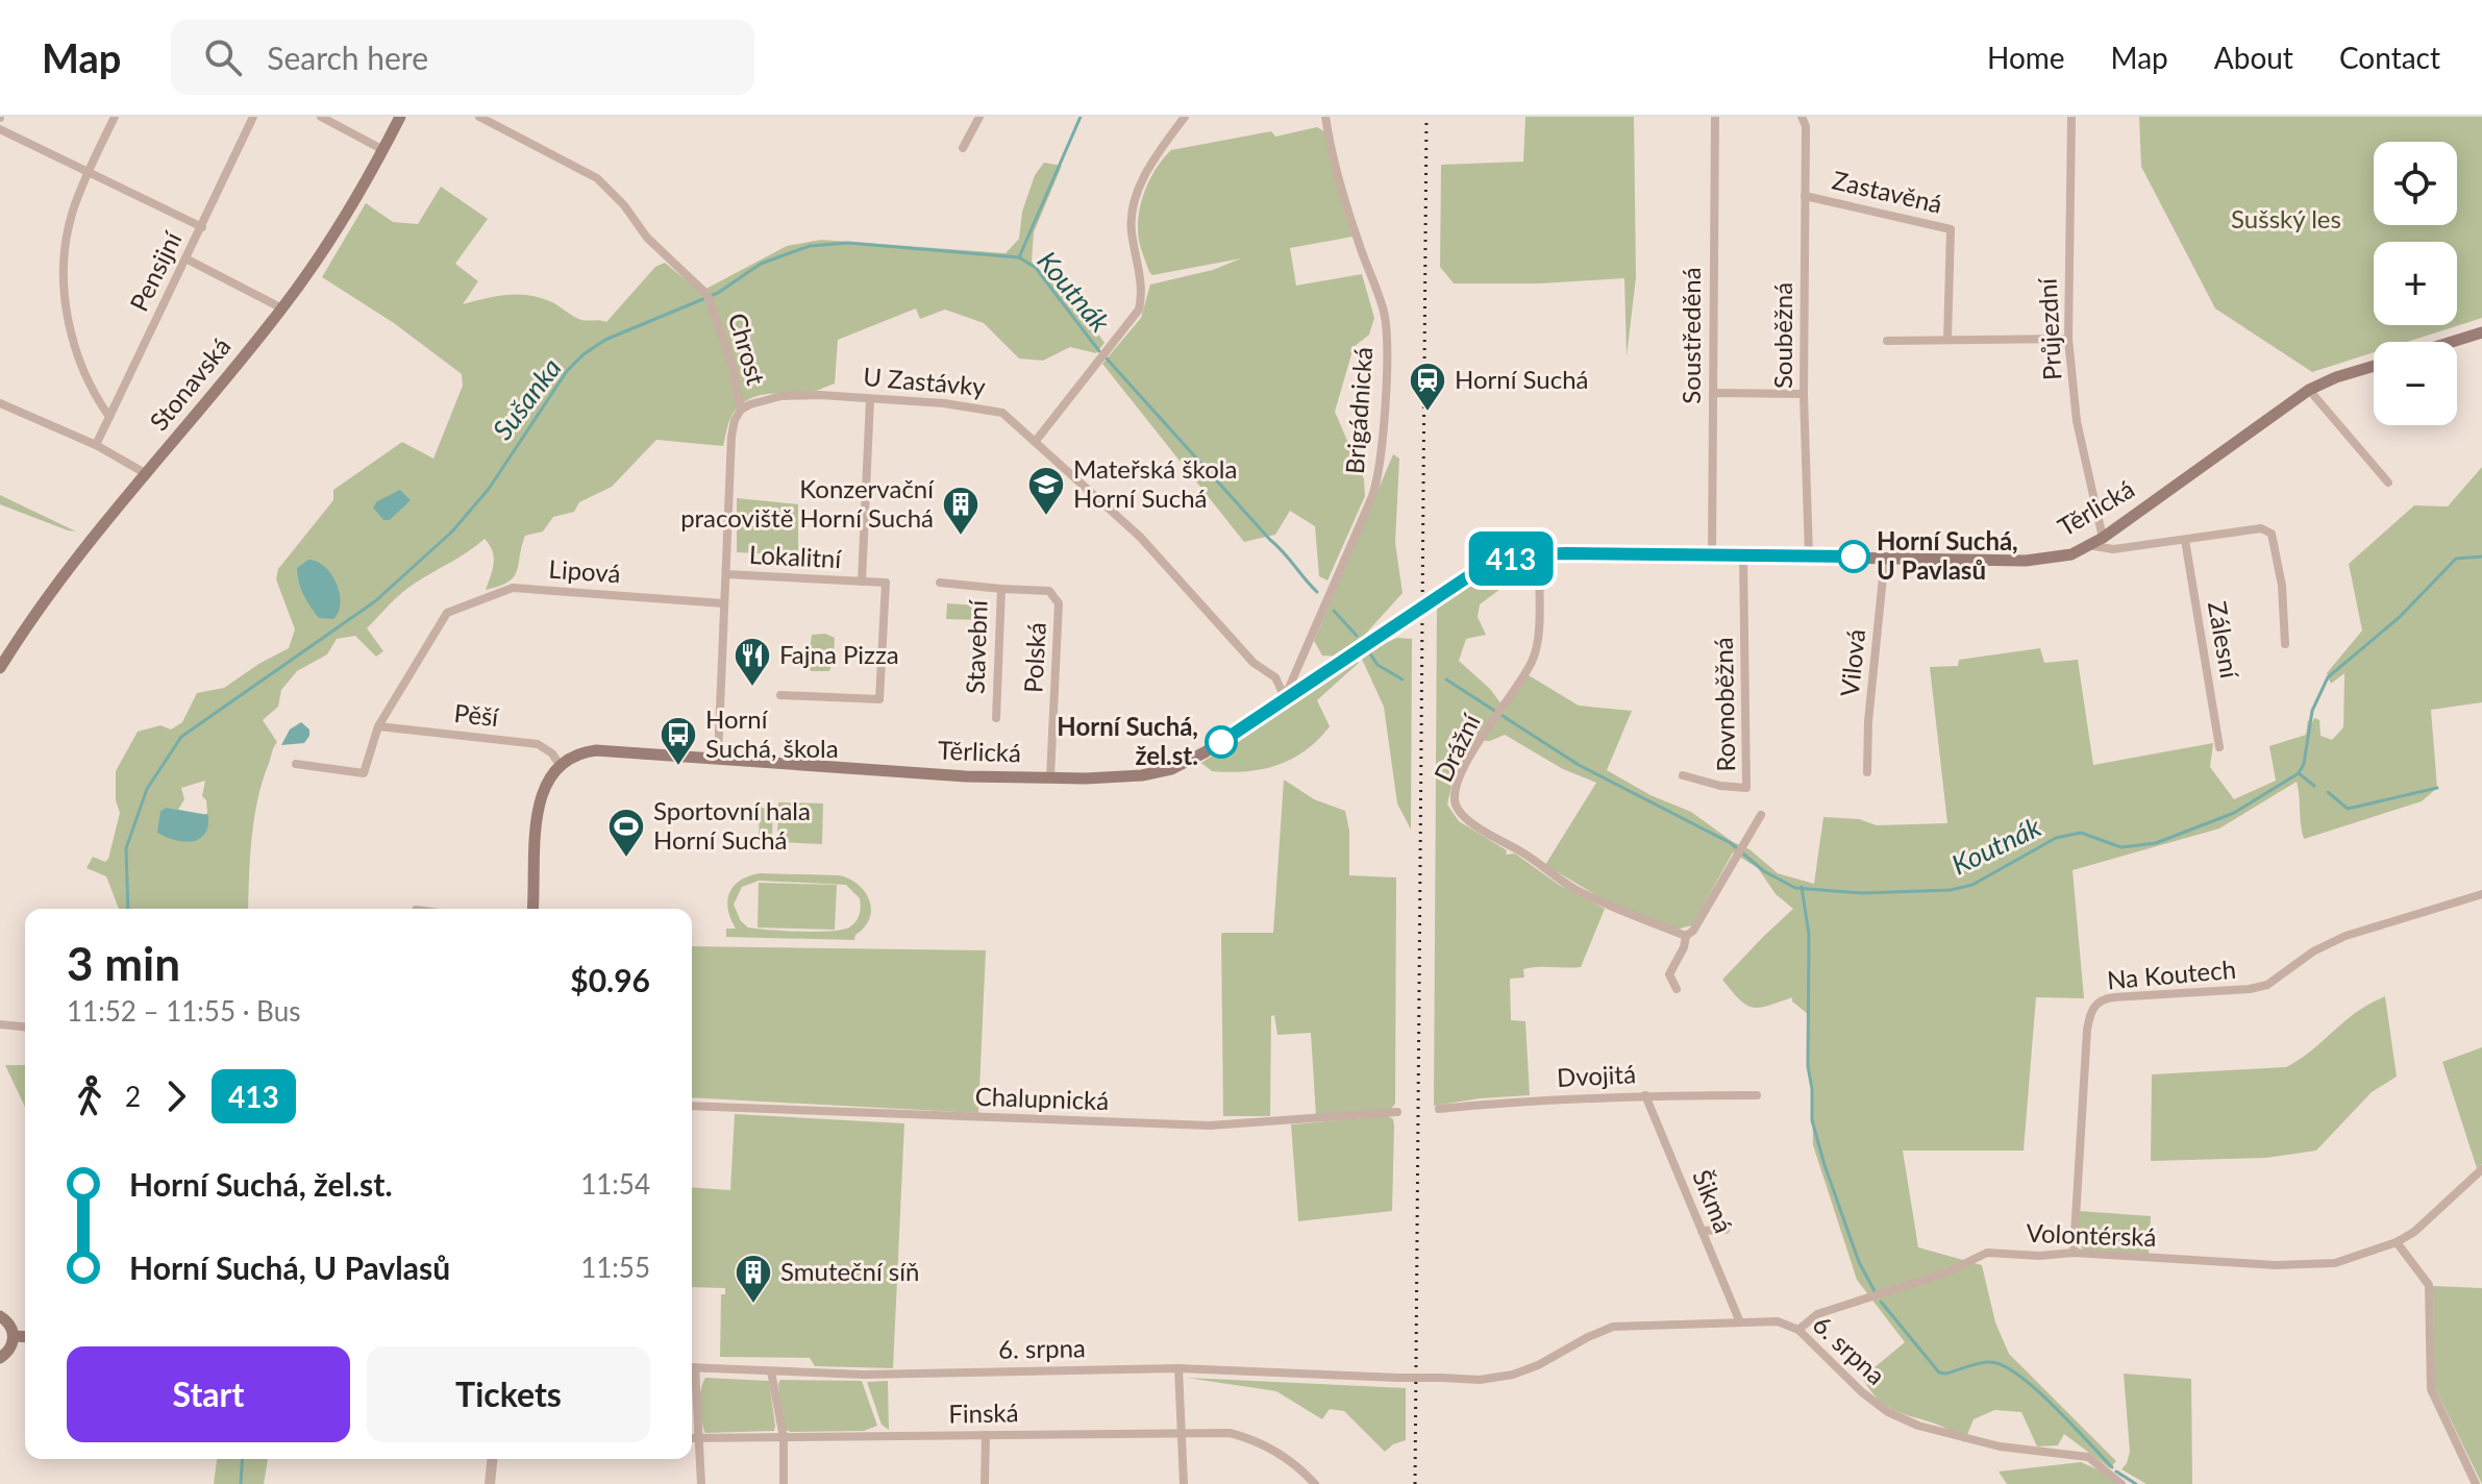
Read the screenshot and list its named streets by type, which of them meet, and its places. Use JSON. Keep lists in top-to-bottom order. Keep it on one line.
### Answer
{"streets":{"main road":["Stonavská","Těrlická"],"street":["Zastavěná","Pensijní","Průjezdní","Soustředěná","Souběžná","Chrost","U Zastávky","Brigádnická","Lokalitní","Lipová","Zálesní","Stavební","Polská","Vilová","Rovnoběžná","Pěší","Drážní","Na Koutech","Dvojitá","Chalupnická","Šikmá","Volontérská","6. srpna","Finská"]},"crossings":[["Zastavěná","Souběžná"],["Průjezdní","Těrlická"],["Soustředěná","Těrlická"],["Souběžná","Těrlická"],["Chrost","U Zastávky"],["Chrost","Těrlická"],["Chrost","Lokalitní"],["Chrost","Lipová"],["U Zastávky","Brigádnická"],["U Zastávky","Těrlická"],["Brigádnická","Těrlická"],["Těrlická","Polská"],["Těrlická","Vilová"],["Těrlická","Rovnoběžná"],["Těrlická","Pěší"],["Těrlická","Drážní"],["Lipová","Pěší"],["Stavební","Polská"],["Na Koutech","Volontérská"],["Dvojitá","Šikmá"],["Šikmá","6. srpna"],["Volontérská","6. srpna"]],"water":["Koutnák","Sušanka"],"parks":["Sušský les"],"places":{"station":["Horní Suchá"],"school or university":["Mateřská škola Horní Suchá"],"building":["Konzervační pracoviště Horní Suchá","Smuteční síň"],"other":["Horní Suchá, U Pavlasů","Horní Suchá, žel.st."],"restaurant":["Fajna Pizza"],"bus stop":["Horní Suchá, škola"],"sports":["Sportovní hala Horní Suchá"]},"lines":["bus line 413"],"page":{"header":"Map","search":"Search here","nav":["Home","Map","About","Contact"],"on_map":"413","map_buttons":["+","−"],"heading":["3 min","11:52 – 11:55 · Bus","$0.96"],"legs":["2","413"],"list":[{"name":"Horní Suchá, žel.st.","value":"11:54"},{"name":"Horní Suchá, U Pavlasů","value":"11:55"}],"buttons":["Start","Tickets"]}}
